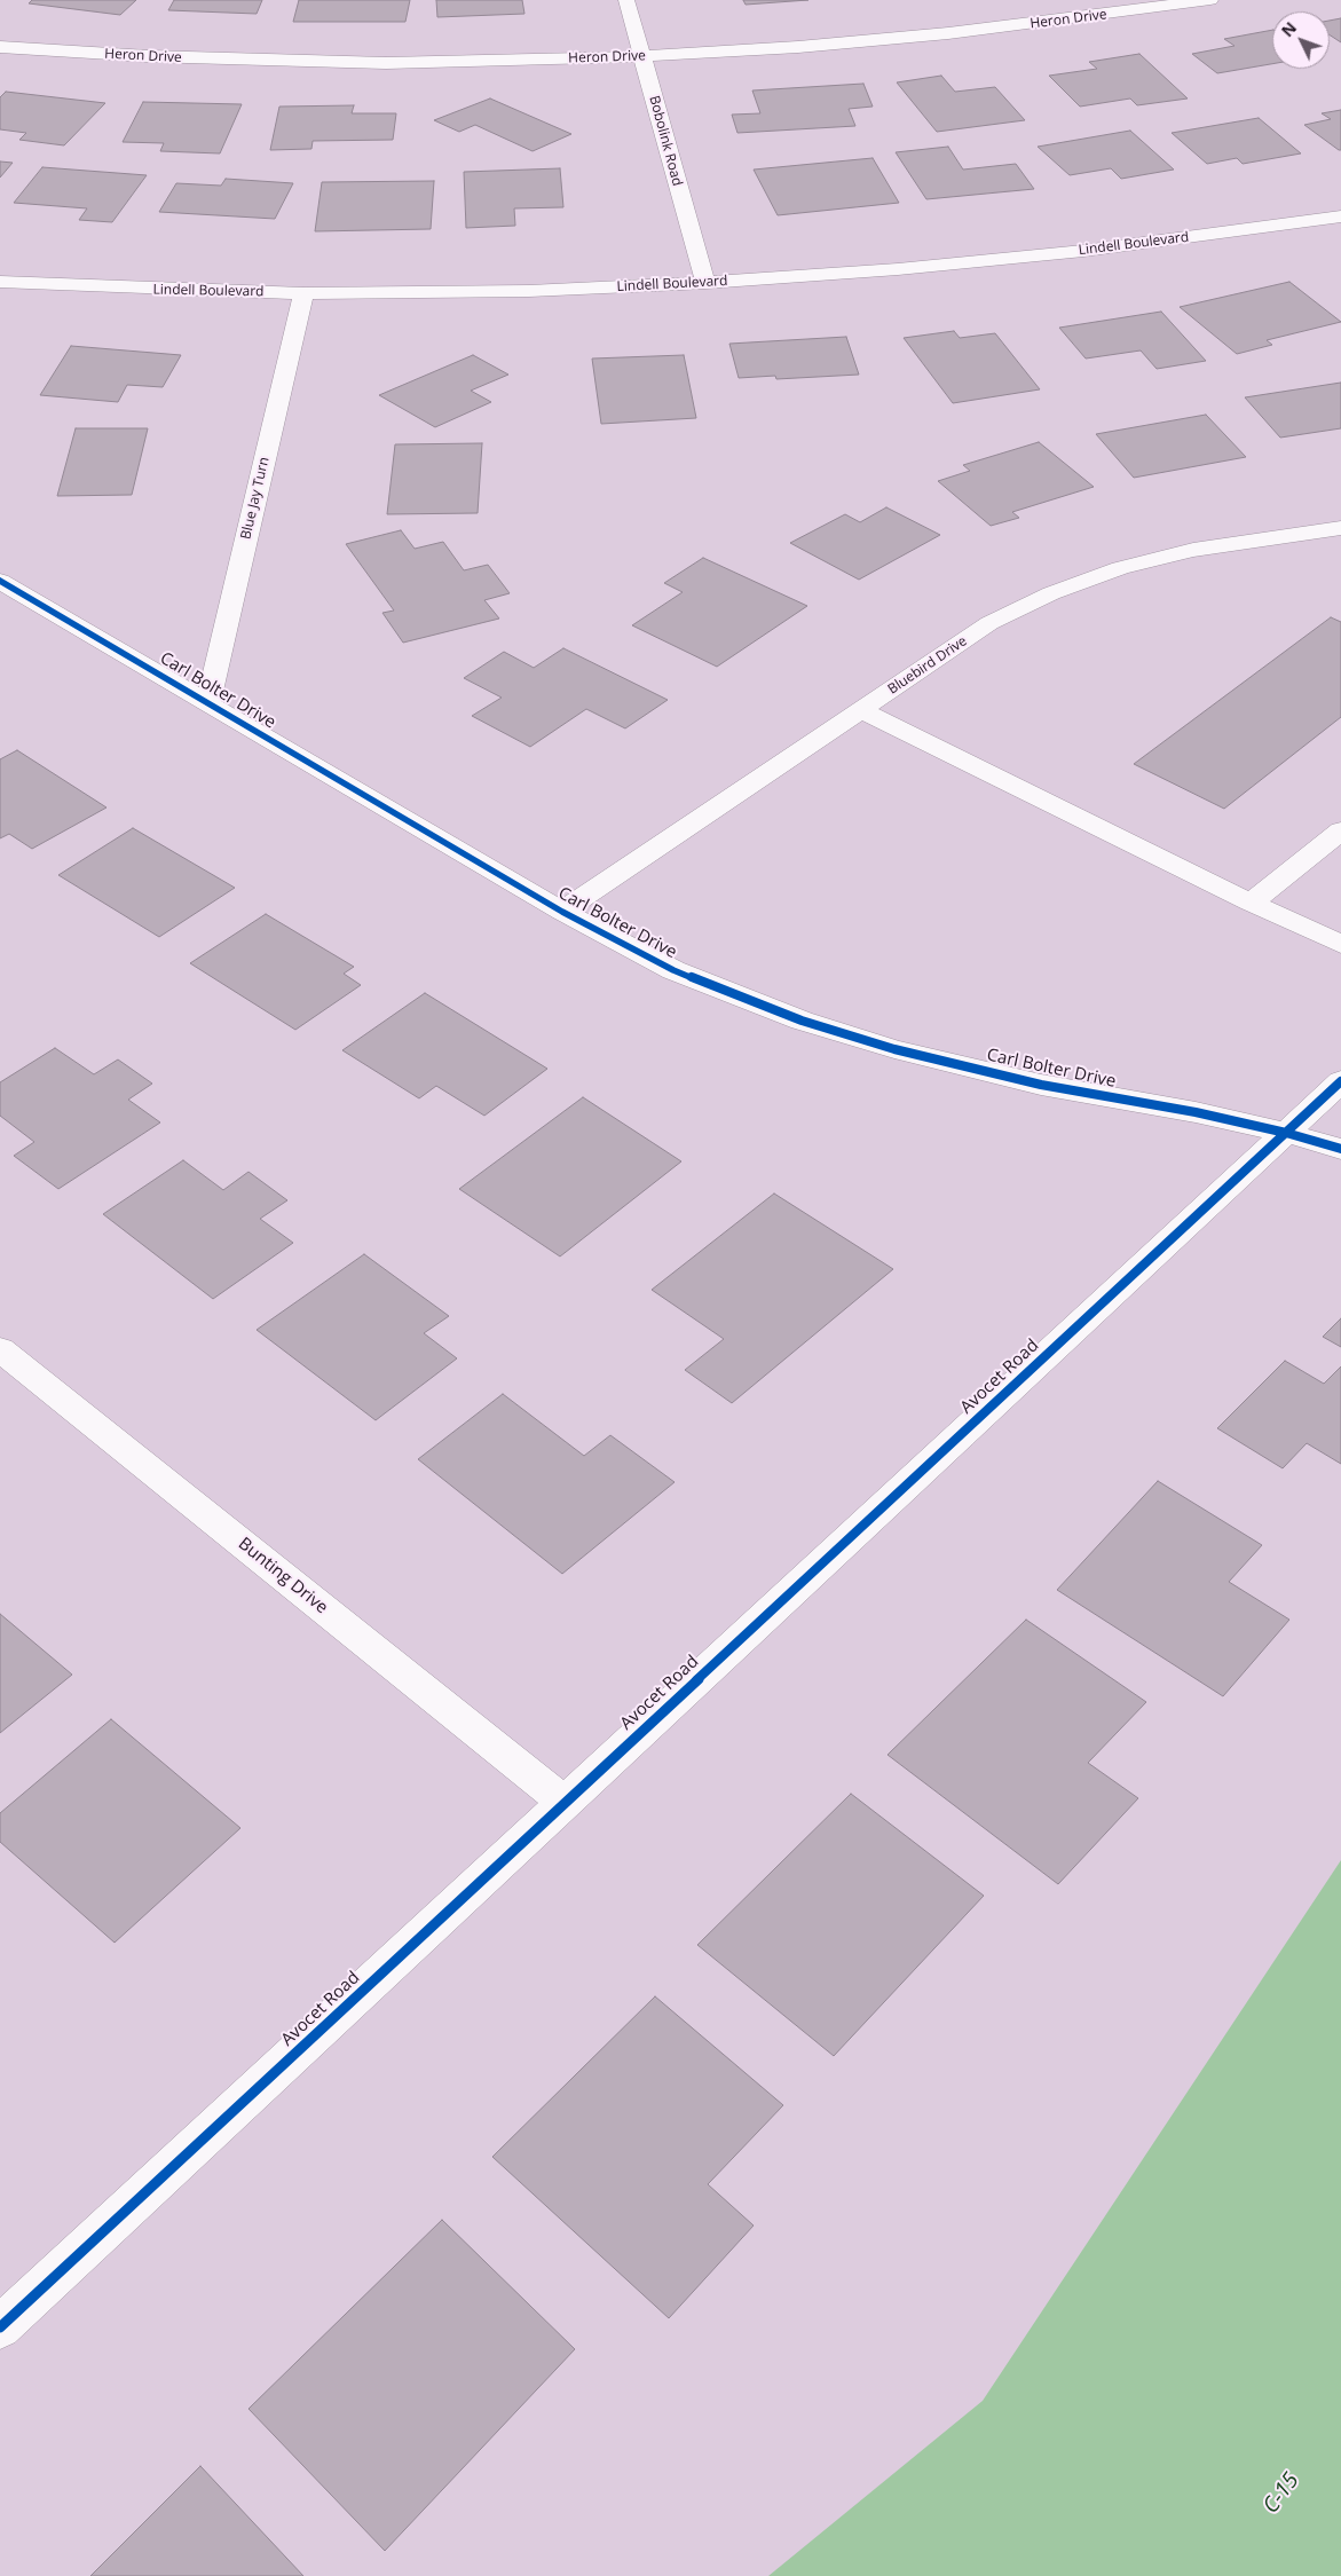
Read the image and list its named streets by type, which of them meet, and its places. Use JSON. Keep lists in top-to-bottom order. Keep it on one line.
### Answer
{"streets":{"street":["Heron Drive","Bobolink Road","Lindell Boulevard","Blue Jay Turn","Bluebird Drive","Carl Bolter Drive","Avocet Road","Bunting Drive"]},"crossings":[["Heron Drive","Bobolink Road"],["Bobolink Road","Lindell Boulevard"],["Lindell Boulevard","Blue Jay Turn"],["Blue Jay Turn","Carl Bolter Drive"],["Bluebird Drive","Carl Bolter Drive"],["Carl Bolter Drive","Avocet Road"],["Avocet Road","Bunting Drive"]],"water":["C-15"],"north":"top left"}
